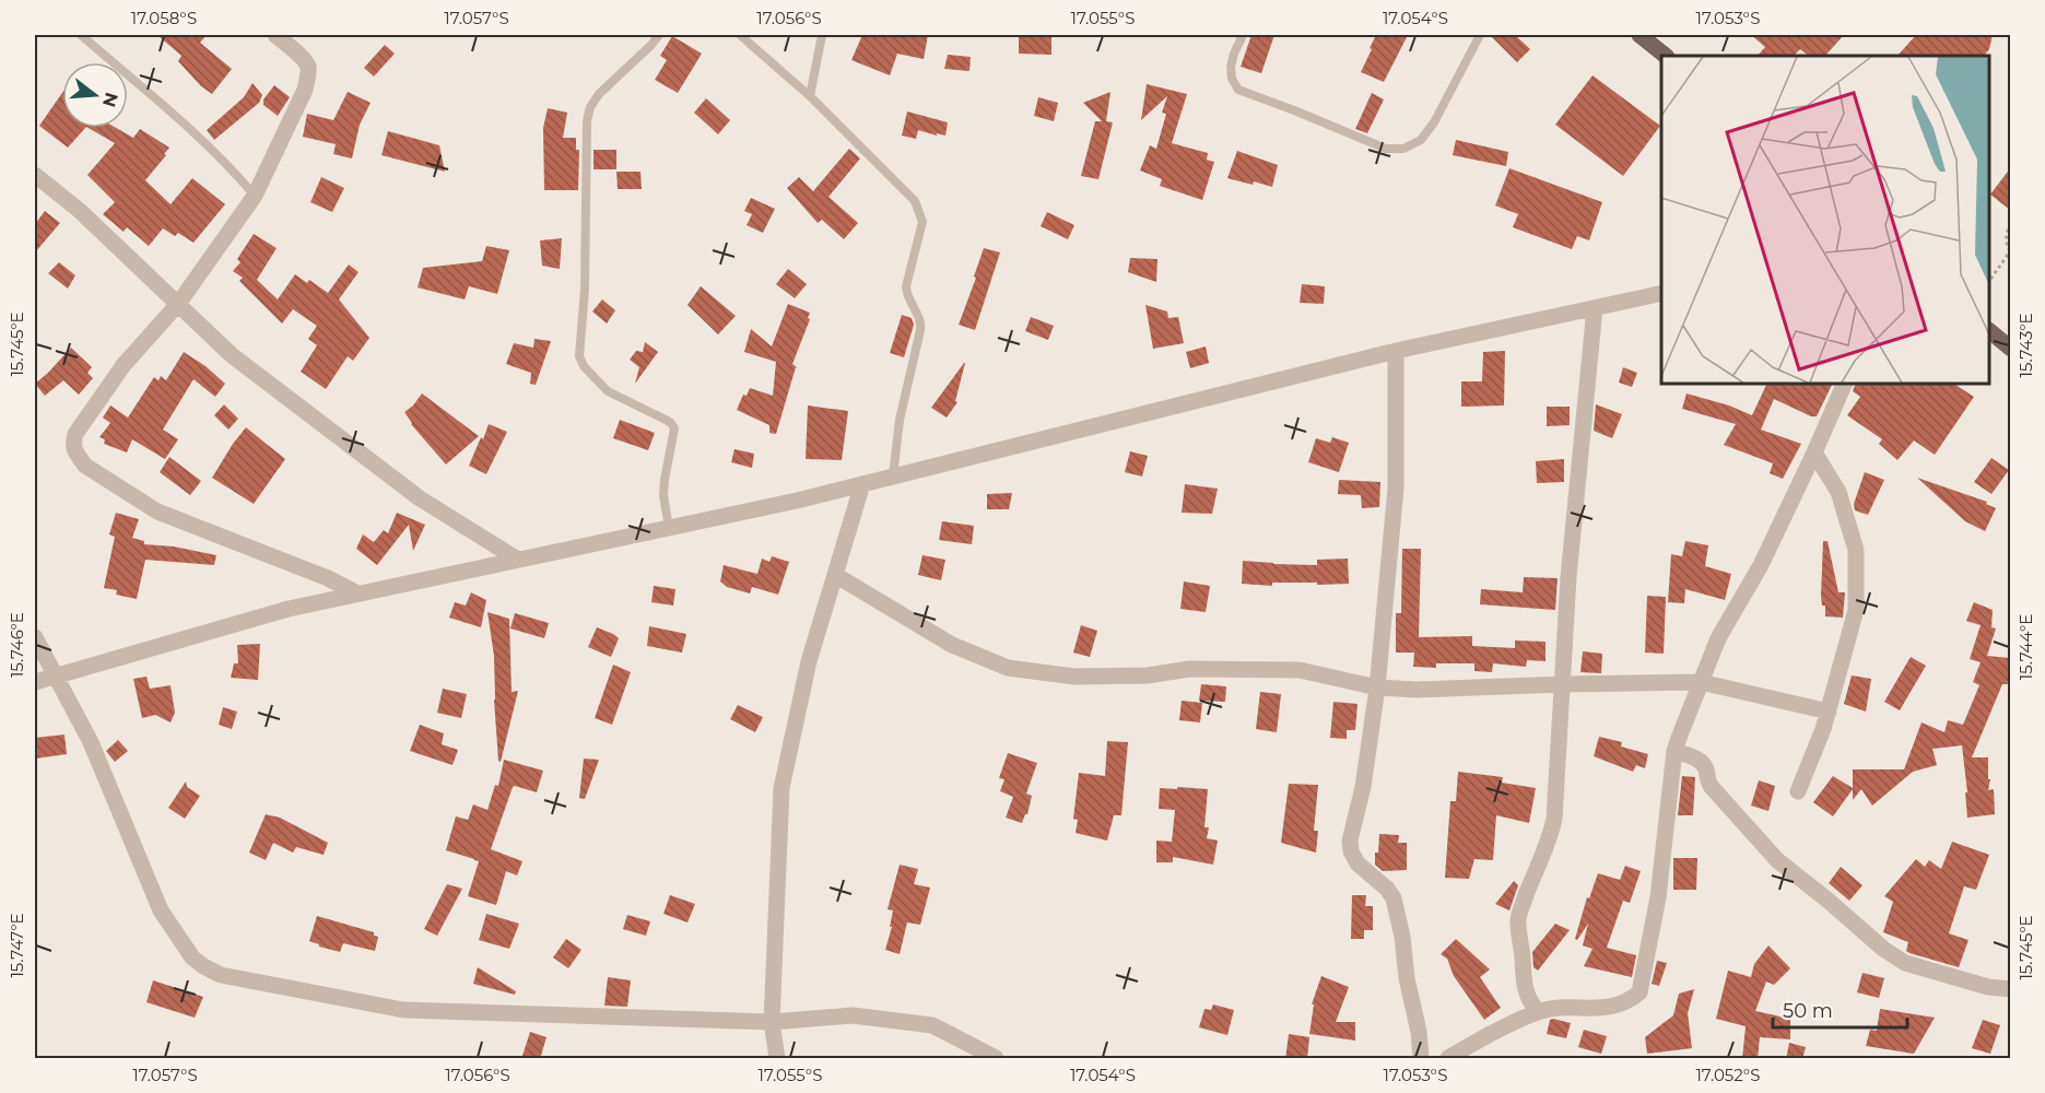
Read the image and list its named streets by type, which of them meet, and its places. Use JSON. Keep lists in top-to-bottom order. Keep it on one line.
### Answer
{"scale_bar":"50 m","north":"right","coordinates":["17.058°S","17.057°S","17.056°S","17.055°S","17.054°S","17.053°S","15.745°E","15.743°E","15.746°E","15.744°E","15.747°E","17.052°S"]}
